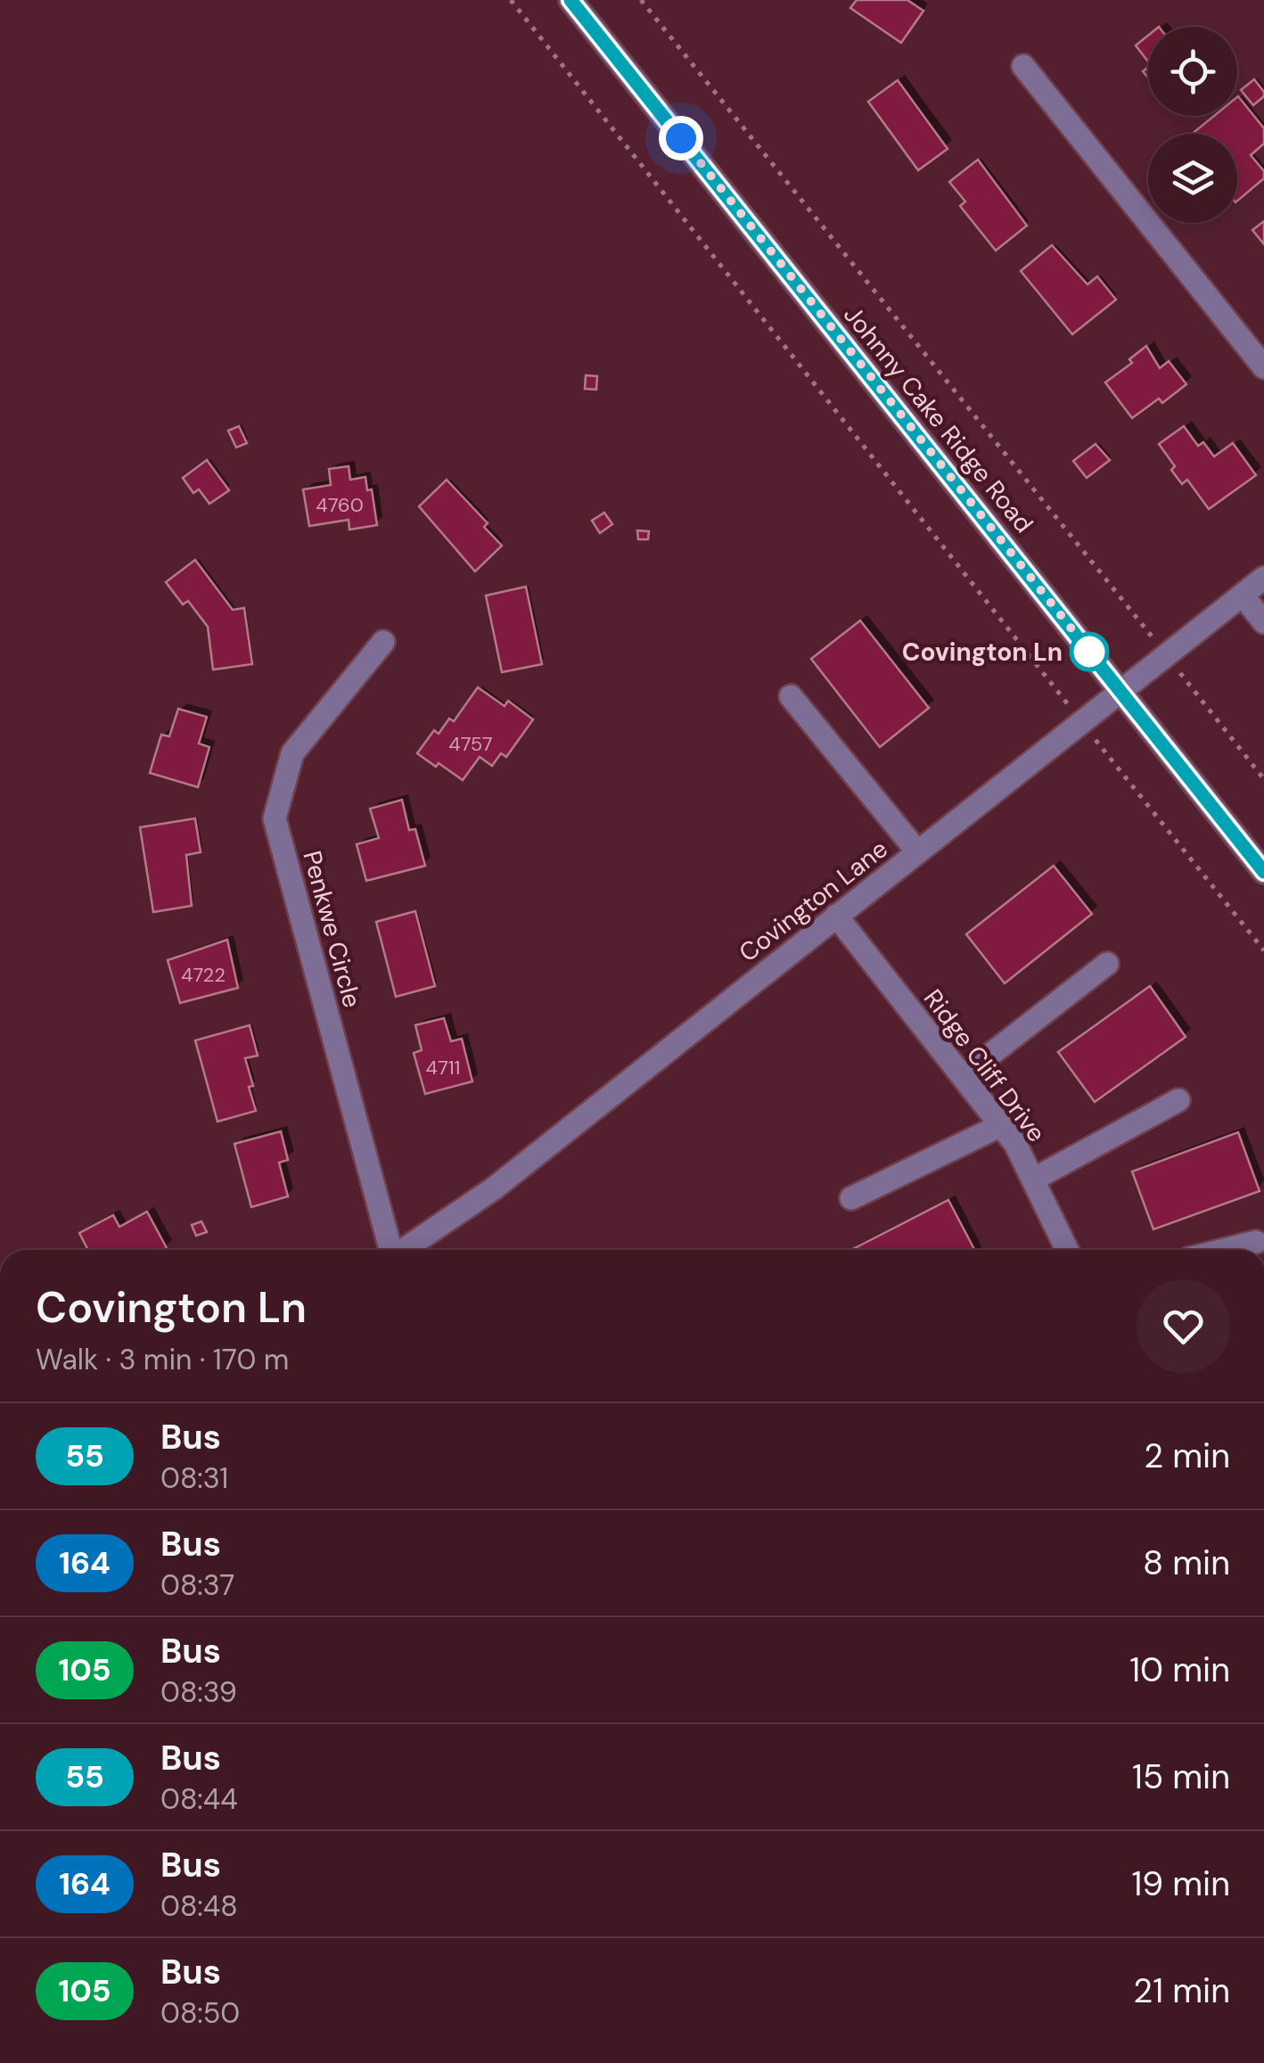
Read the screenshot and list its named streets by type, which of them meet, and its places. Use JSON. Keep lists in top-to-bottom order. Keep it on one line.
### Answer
{"streets":{"street":["Johnny Cake Ridge Road","Covington Lane","Penkwe Circle","Ridge Cliff Drive"]},"crossings":[["Johnny Cake Ridge Road","Covington Lane"],["Covington Lane","Ridge Cliff Drive"]],"places":["Covington Ln"],"lines":["bus line 55"],"house_numbers":["4760","4757","4722","4711"],"page":{"heading":["Covington Ln","Walk · 3 min · 170 m"],"list":[{"mark":"55","name":"Bus","note":"08:31","value":"2 min"},{"mark":"164","name":"Bus","note":"08:37","value":"8 min"},{"mark":"105","name":"Bus","note":"08:39","value":"10 min"},{"mark":"55","name":"Bus","note":"08:44","value":"15 min"},{"mark":"164","name":"Bus","note":"08:48","value":"19 min"},{"mark":"105","name":"Bus","note":"08:50","value":"21 min"}]}}
